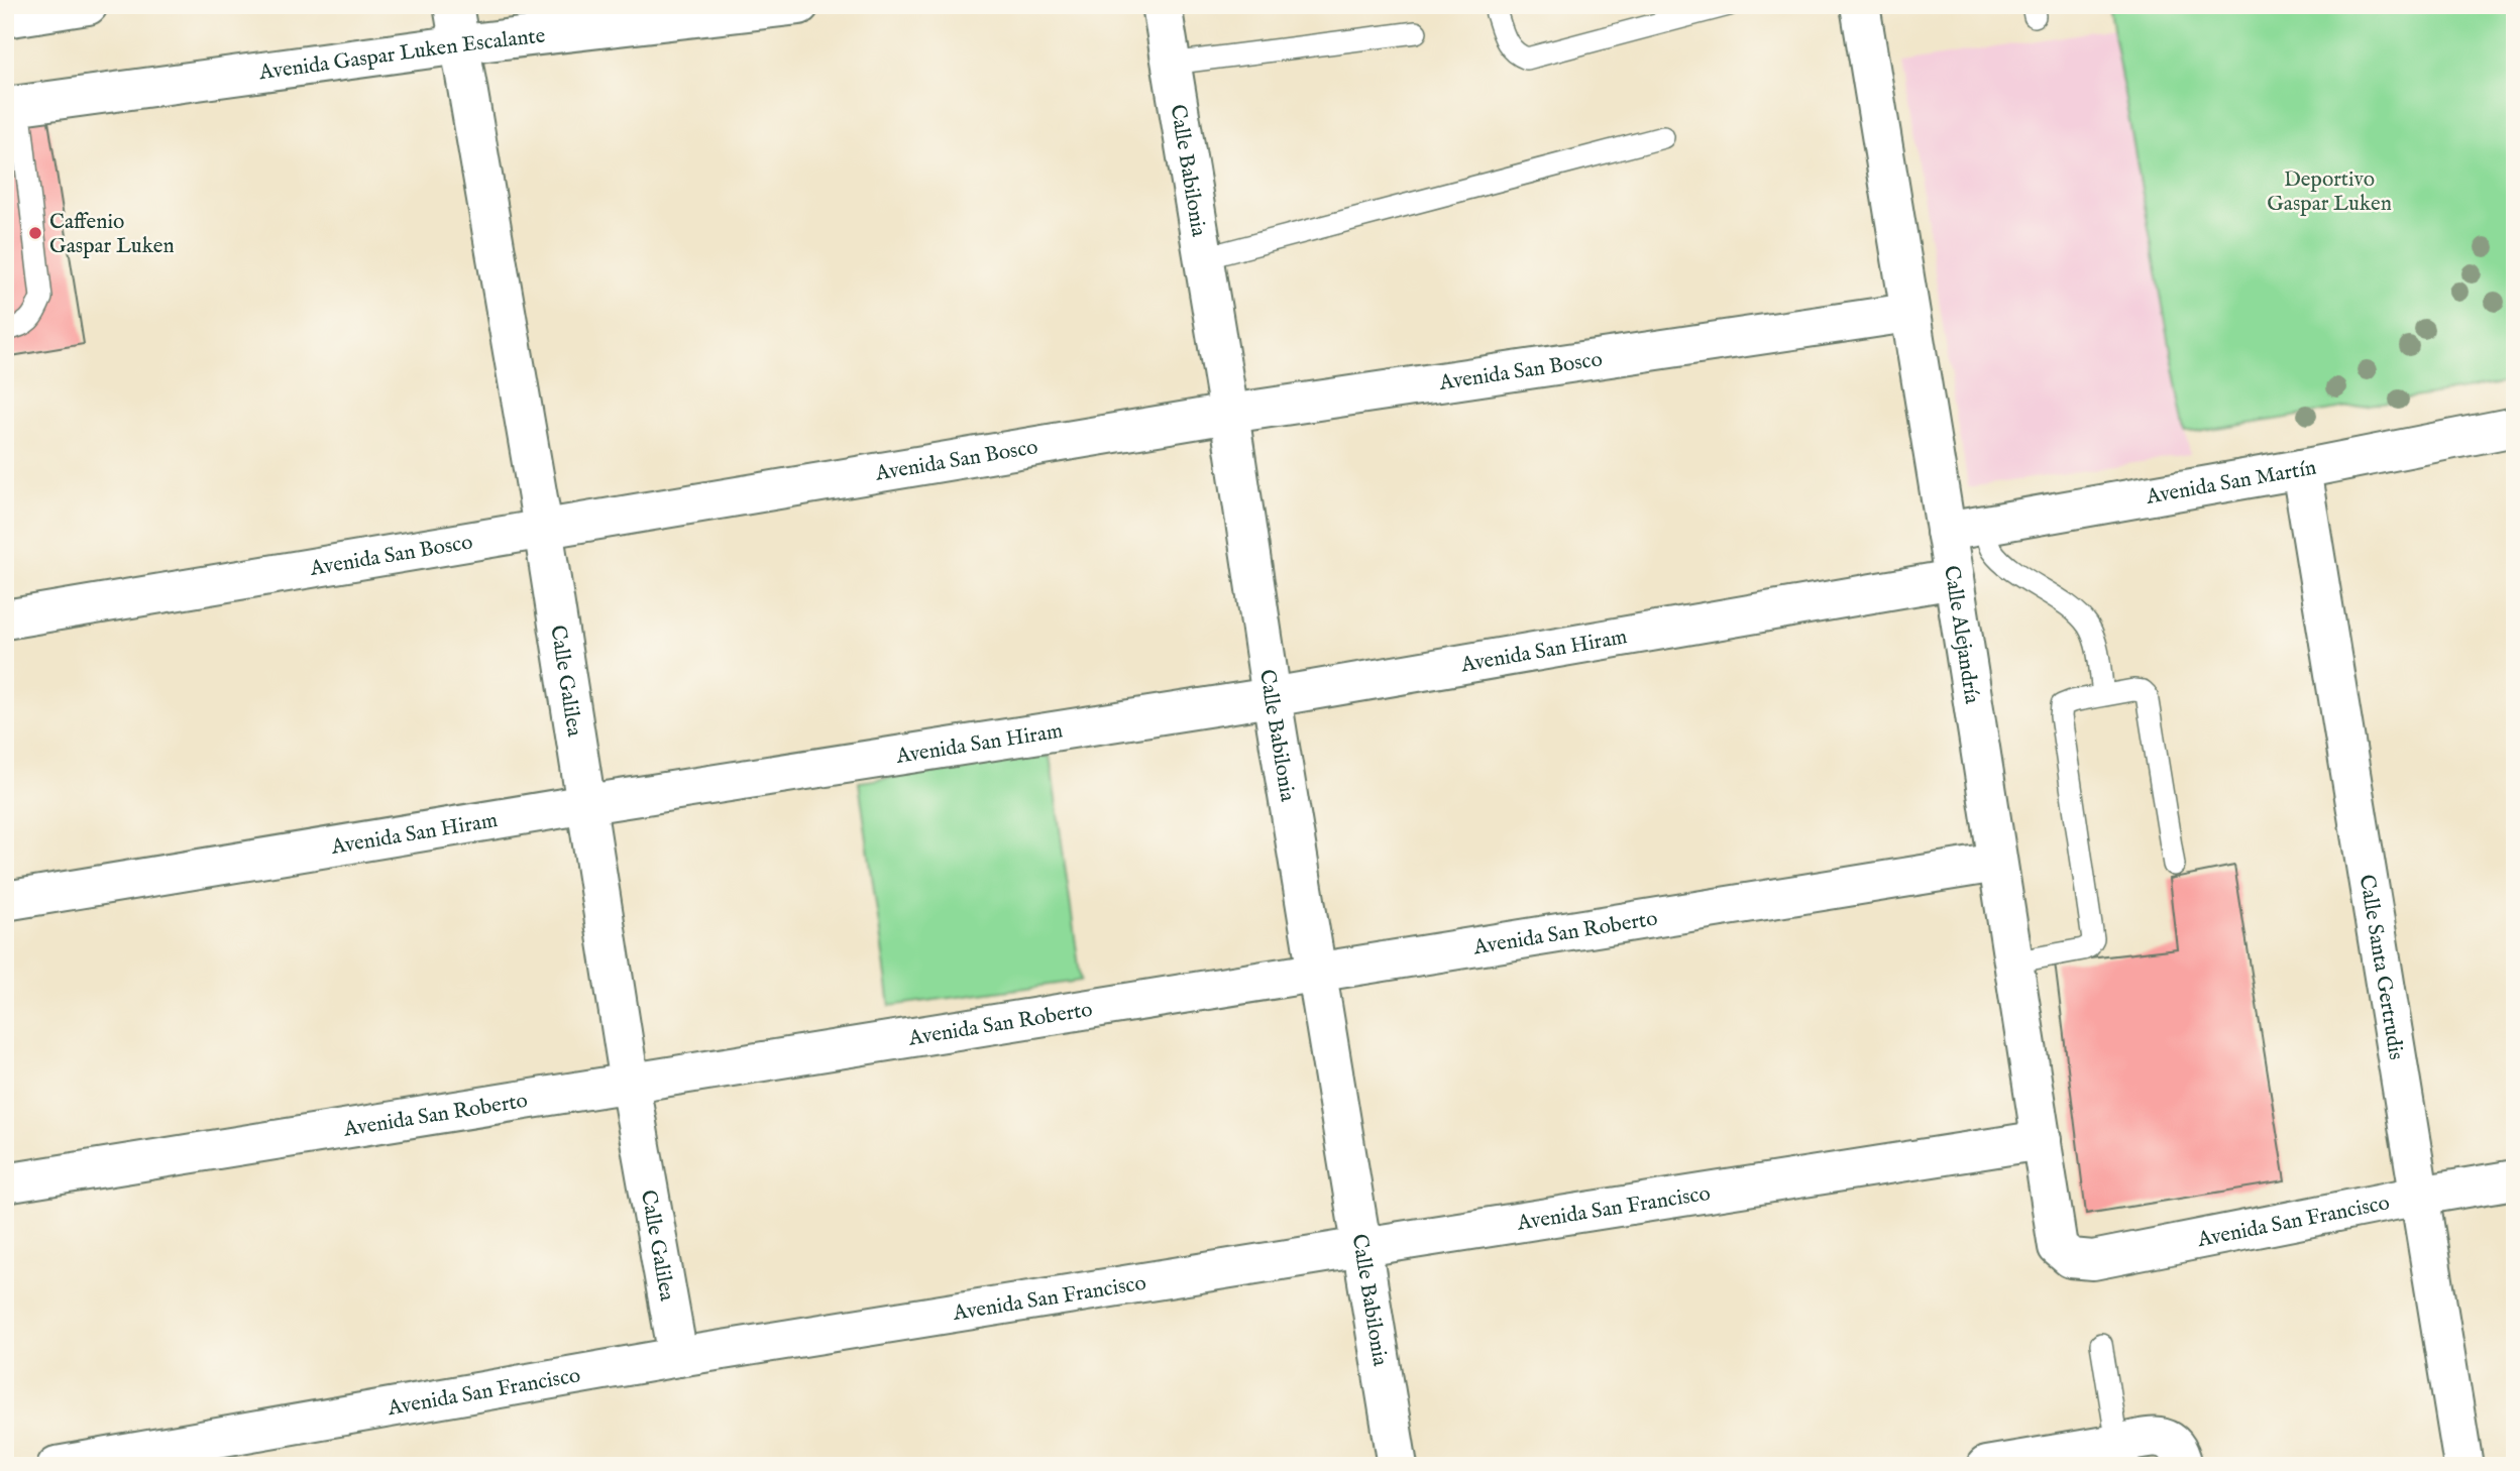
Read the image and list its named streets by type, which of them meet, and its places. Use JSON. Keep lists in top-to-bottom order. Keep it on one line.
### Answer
{"streets":{"street":["Avenida Gaspar Luken Escalante","Calle Babilonia","Avenida San Bosco","Avenida San Martín","Calle Alejandría","Avenida San Hiram","Calle Galilea","Avenida San Roberto","Calle Santa Gertrudis","Avenida San Francisco"]},"crossings":[["Avenida Gaspar Luken Escalante","Calle Galilea"],["Calle Babilonia","Avenida San Bosco"],["Calle Babilonia","Avenida San Hiram"],["Calle Babilonia","Avenida San Roberto"],["Calle Babilonia","Avenida San Francisco"],["Avenida San Bosco","Calle Alejandría"],["Avenida San Bosco","Calle Galilea"],["Avenida San Martín","Calle Alejandría"],["Avenida San Martín","Calle Santa Gertrudis"],["Calle Alejandría","Avenida San Hiram"],["Calle Alejandría","Avenida San Roberto"],["Calle Alejandría","Avenida San Francisco"],["Avenida San Hiram","Calle Galilea"],["Calle Galilea","Avenida San Roberto"],["Calle Galilea","Avenida San Francisco"],["Calle Santa Gertrudis","Avenida San Francisco"]],"parks":["Deportivo Gaspar Luken"],"places":["Caffenio Gaspar Luken"]}
